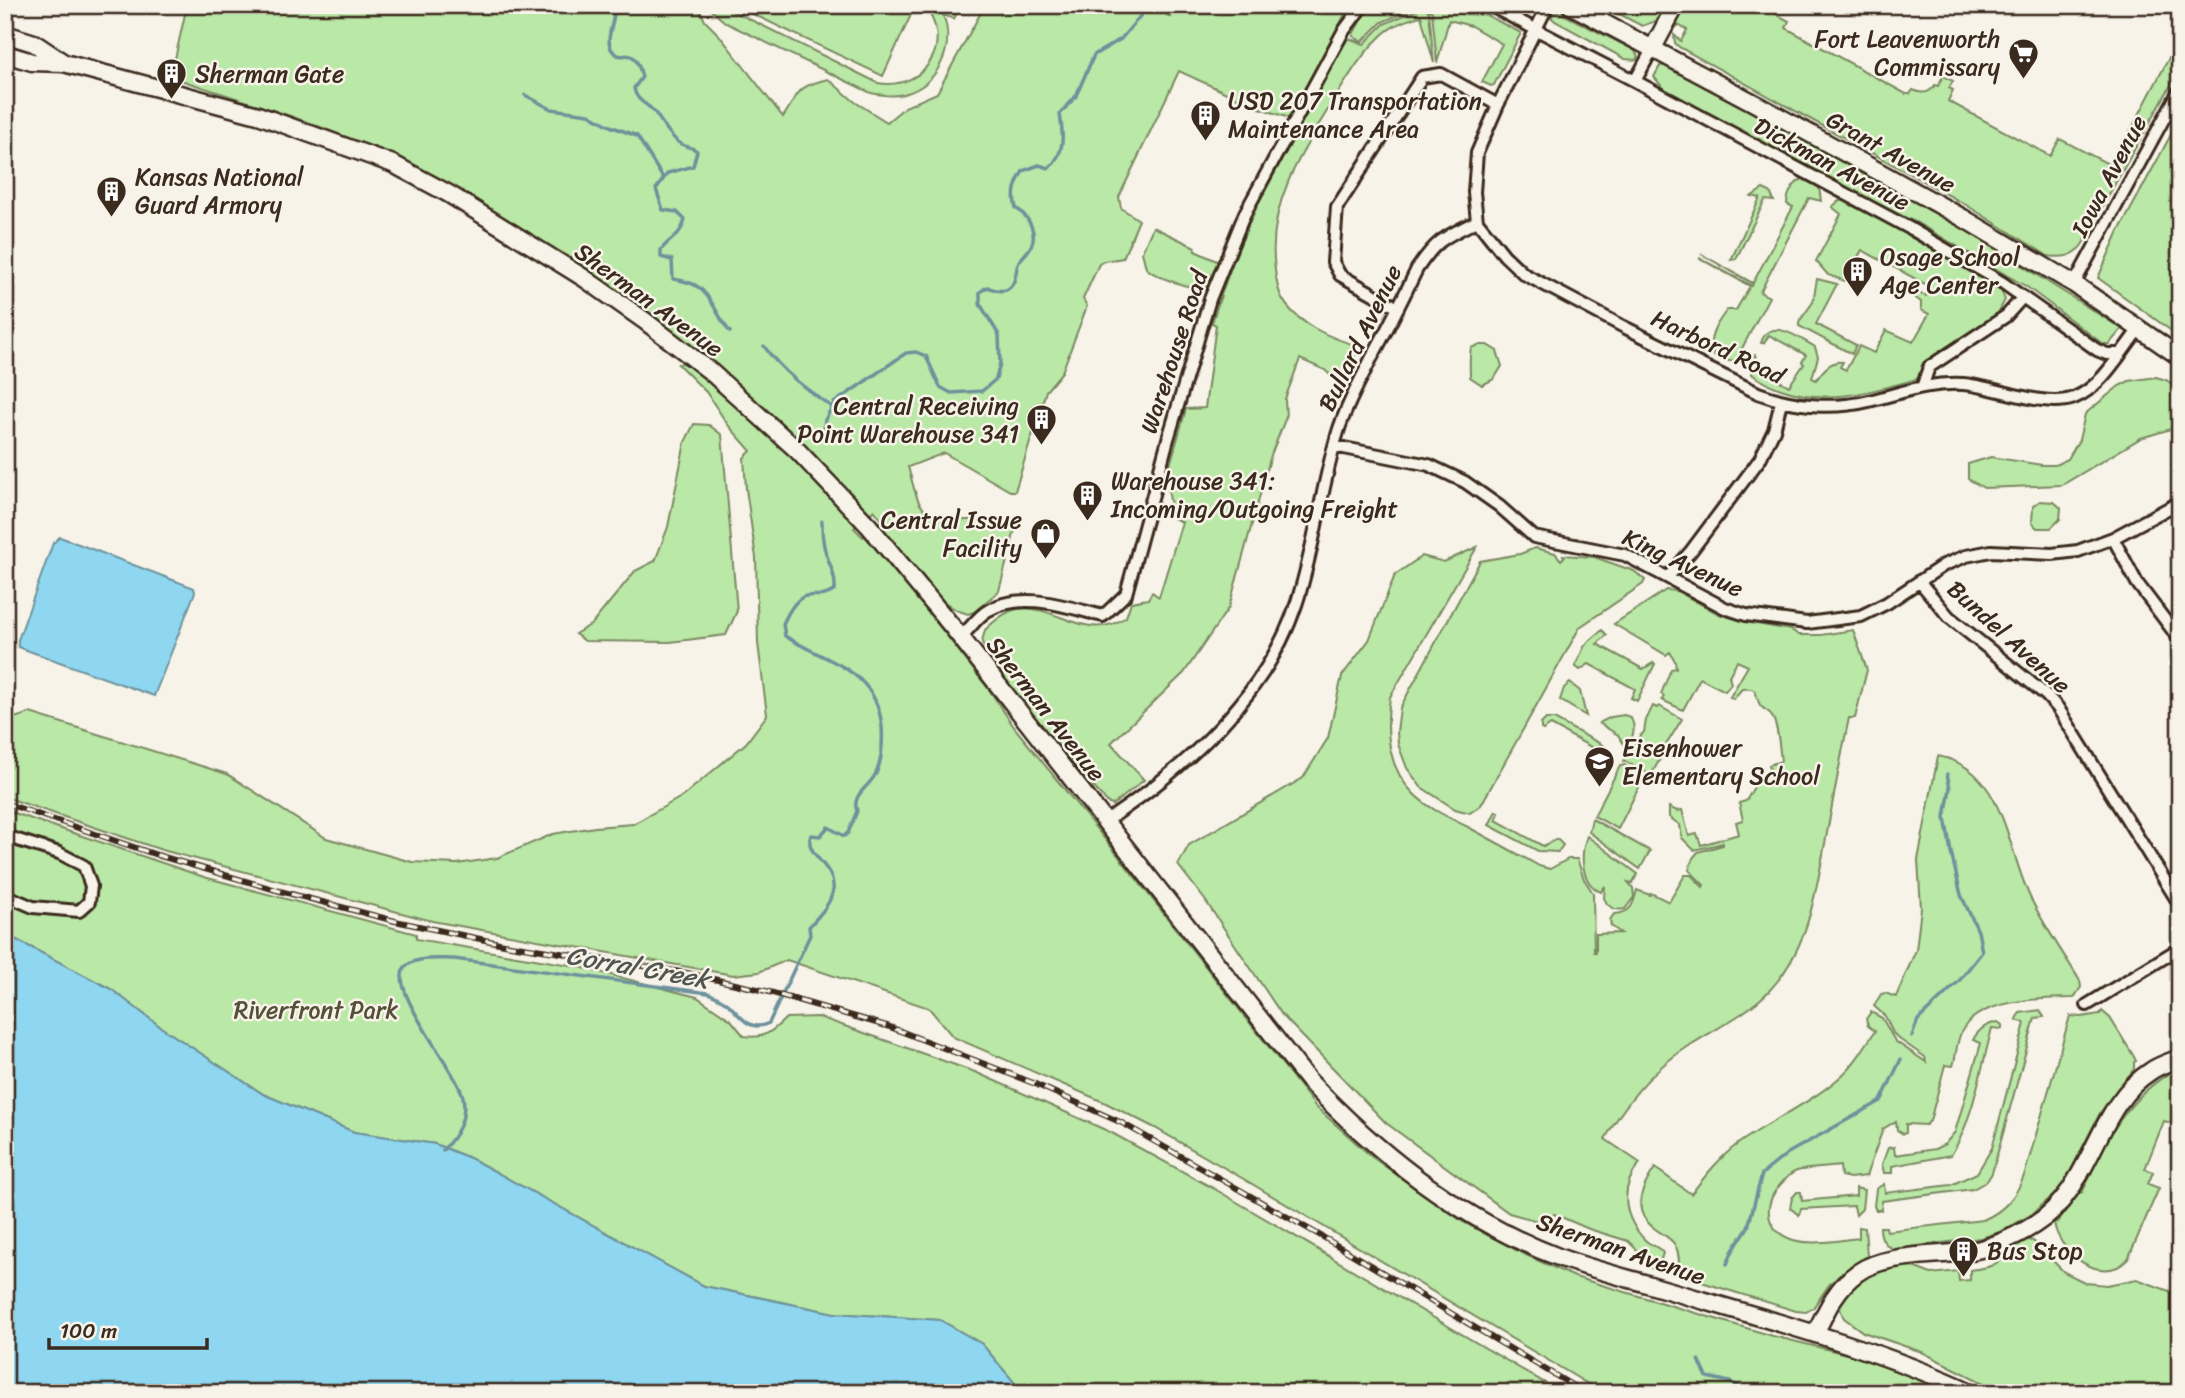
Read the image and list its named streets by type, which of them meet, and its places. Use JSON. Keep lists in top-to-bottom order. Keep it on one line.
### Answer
{"streets":{"street":["Grant Avenue","Dickman Avenue","Iowa Avenue","Sherman Avenue","Bullard Avenue","Harbord Road","Warehouse Road","King Avenue","Bundel Avenue"]},"crossings":[["Grant Avenue","Iowa Avenue"],["Dickman Avenue","Harbord Road"],["Sherman Avenue","Bullard Avenue"],["Sherman Avenue","Warehouse Road"],["Bullard Avenue","Harbord Road"],["Bullard Avenue","King Avenue"],["King Avenue","Bundel Avenue"]],"water":["Corral Creek"],"parks":["Riverfront Park"],"places":{"supermarket":["Fort Leavenworth Commissary"],"building":["Sherman Gate","USD 207 Transportation Maintenance Area","Kansas National Guard Armory","Osage School Age Center","Central Receiving Point Warehouse 341","Warehouse 341: Incoming/Outgoing Freight","Bus Stop"],"shop":["Central Issue Facility"],"school or university":["Eisenhower Elementary School"]},"scale_bar":"100 m"}
